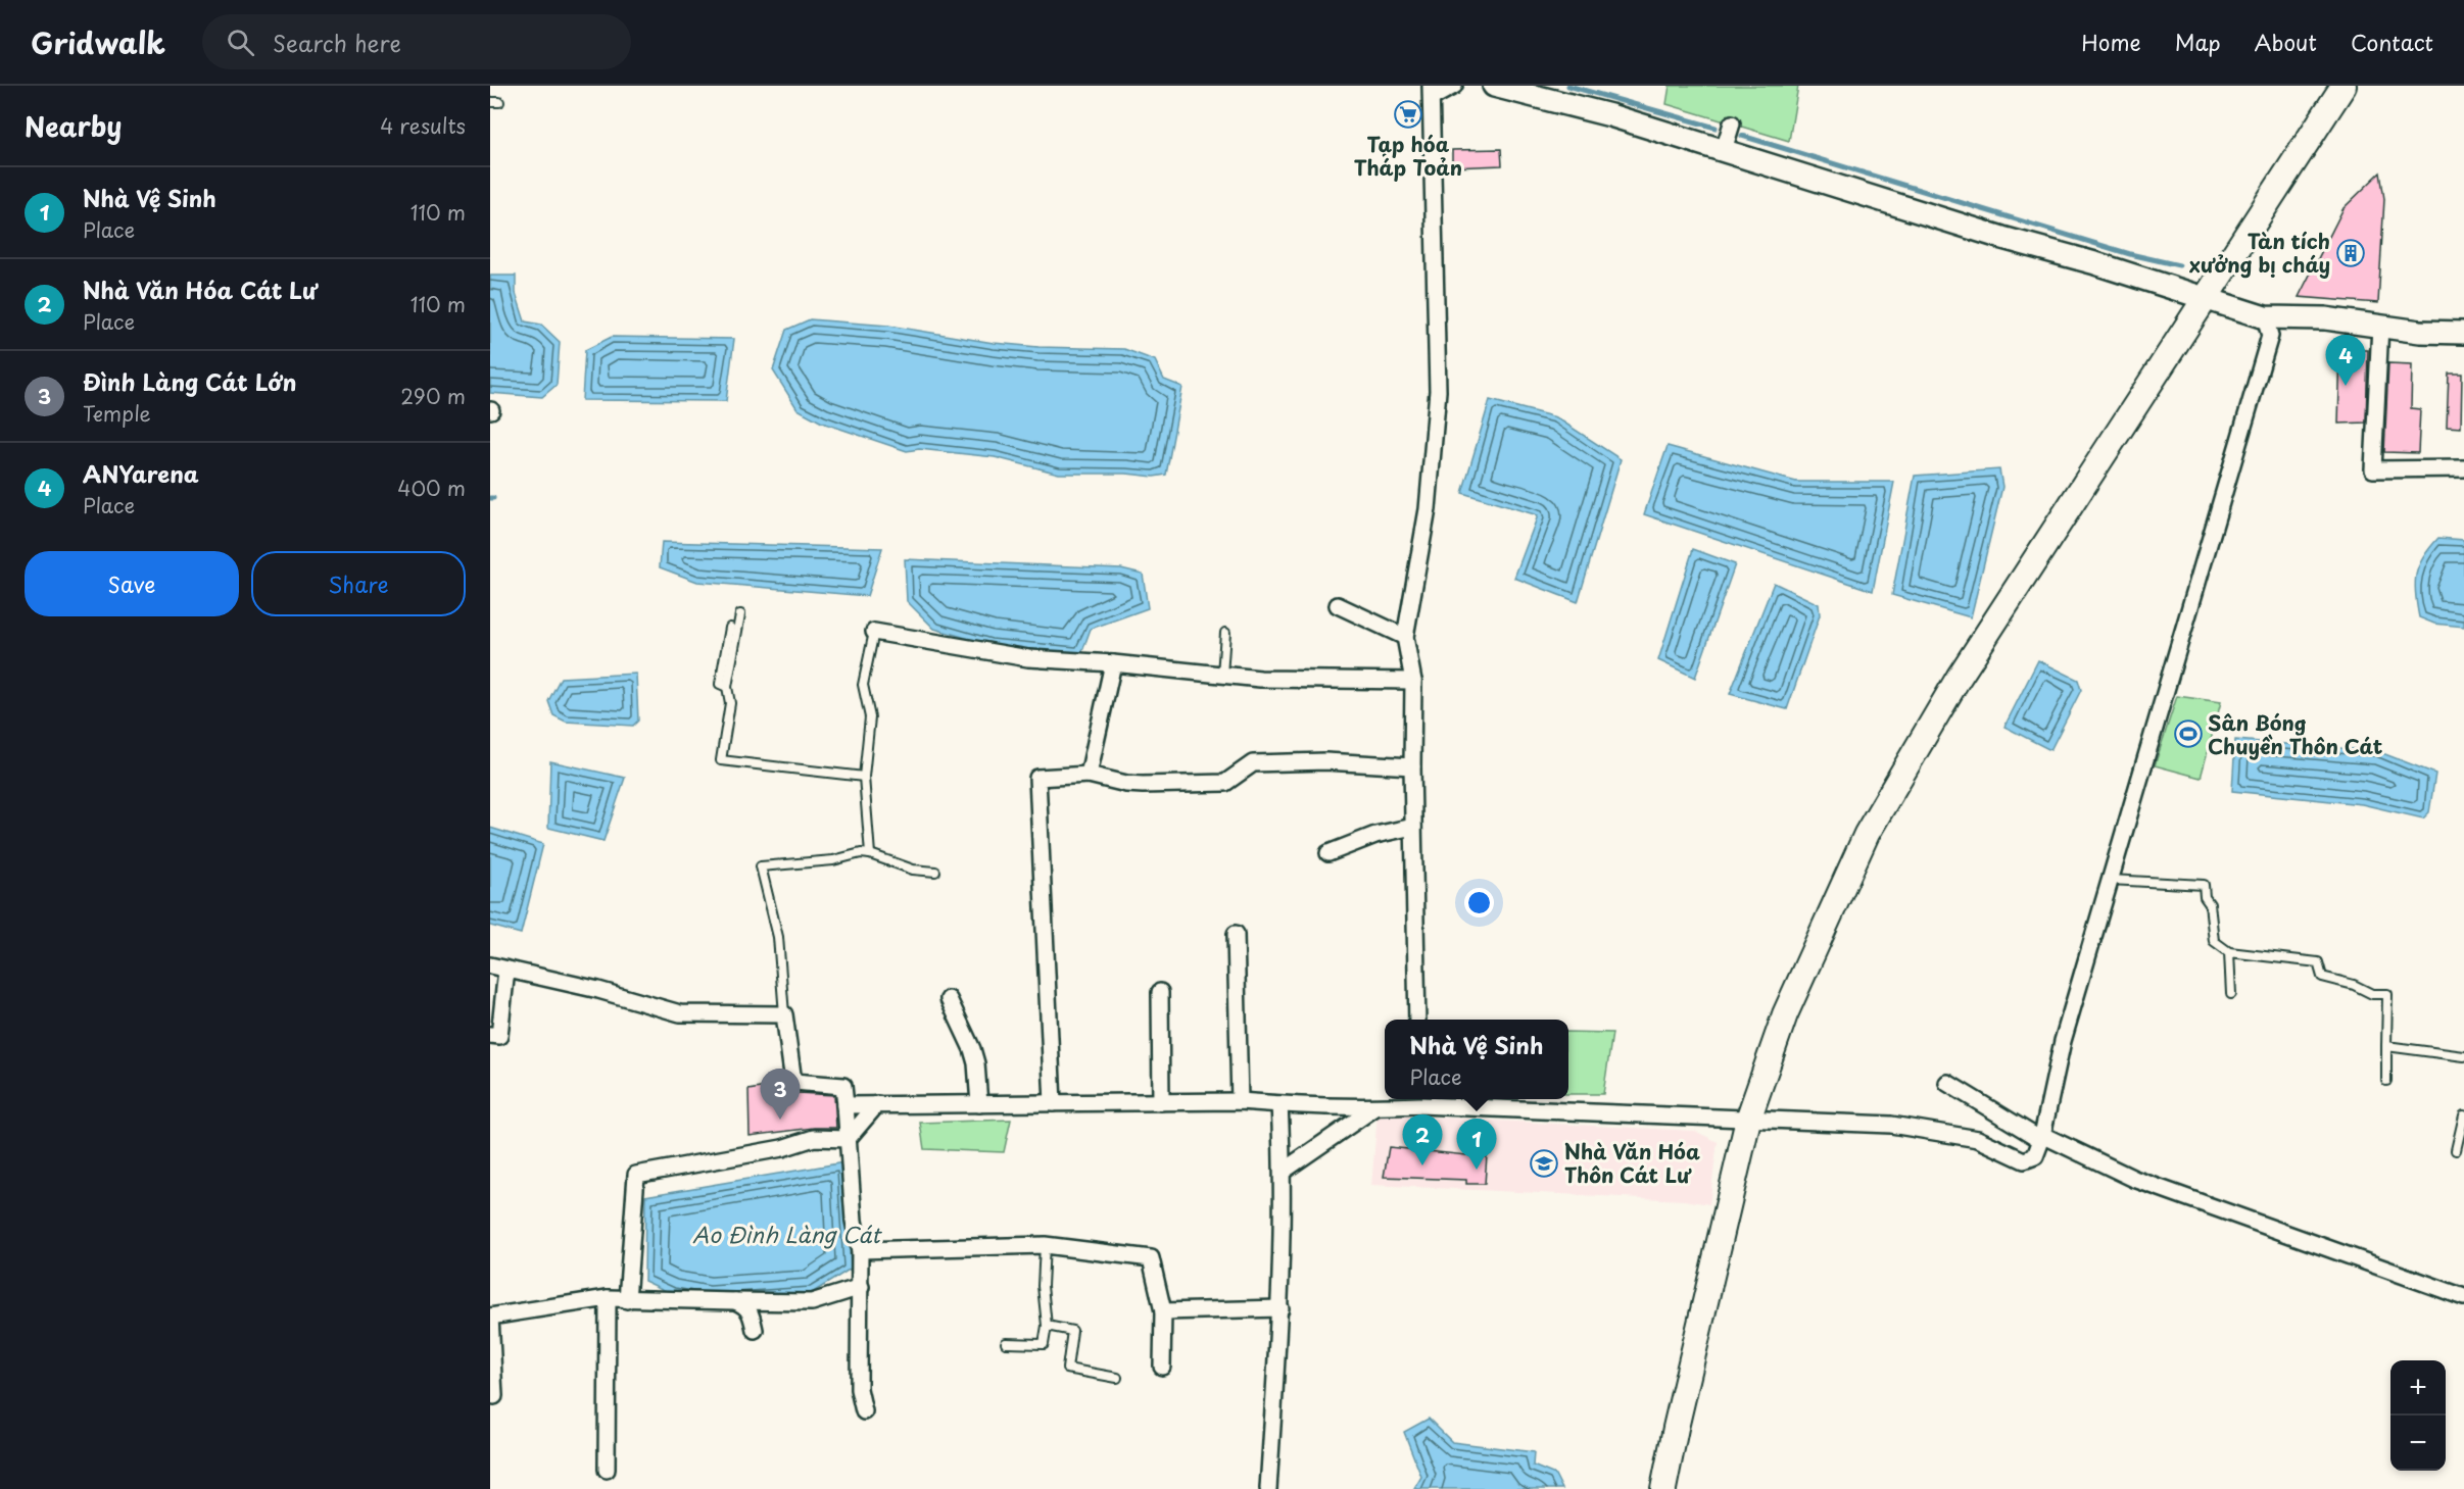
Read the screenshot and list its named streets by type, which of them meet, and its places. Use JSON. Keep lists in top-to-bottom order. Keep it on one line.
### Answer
{"water":["Ao Đình Làng Cát"],"places":{"supermarket":["Tạp hóa Tháp Toản"],"building":["Tàn tích xưởng bị cháy"],"sports":["Sân Bóng Chuyền Thôn Cát"],"school or university":["Nhà Văn Hóa Thôn Cát Lư"]},"page":{"header":"Gridwalk","search":"Search here","nav":["Home","Map","About","Contact"],"heading":["Nearby","4 results"],"list":[{"mark":"1","name":"Nhà Vệ Sinh","note":"Place","value":"110 m"},{"mark":"2","name":"Nhà Văn Hóa Cát Lư","note":"Place","value":"110 m"},{"mark":"3","name":"Đình Làng Cát Lớn","note":"Temple","value":"290 m"},{"mark":"4","name":"ANYarena","note":"Place","value":"400 m"}],"pins":["4","3","2","1"],"buttons":["Save","Share"],"popup":["Nhà Vệ Sinh","Place"],"map_buttons":["+","−"]}}
